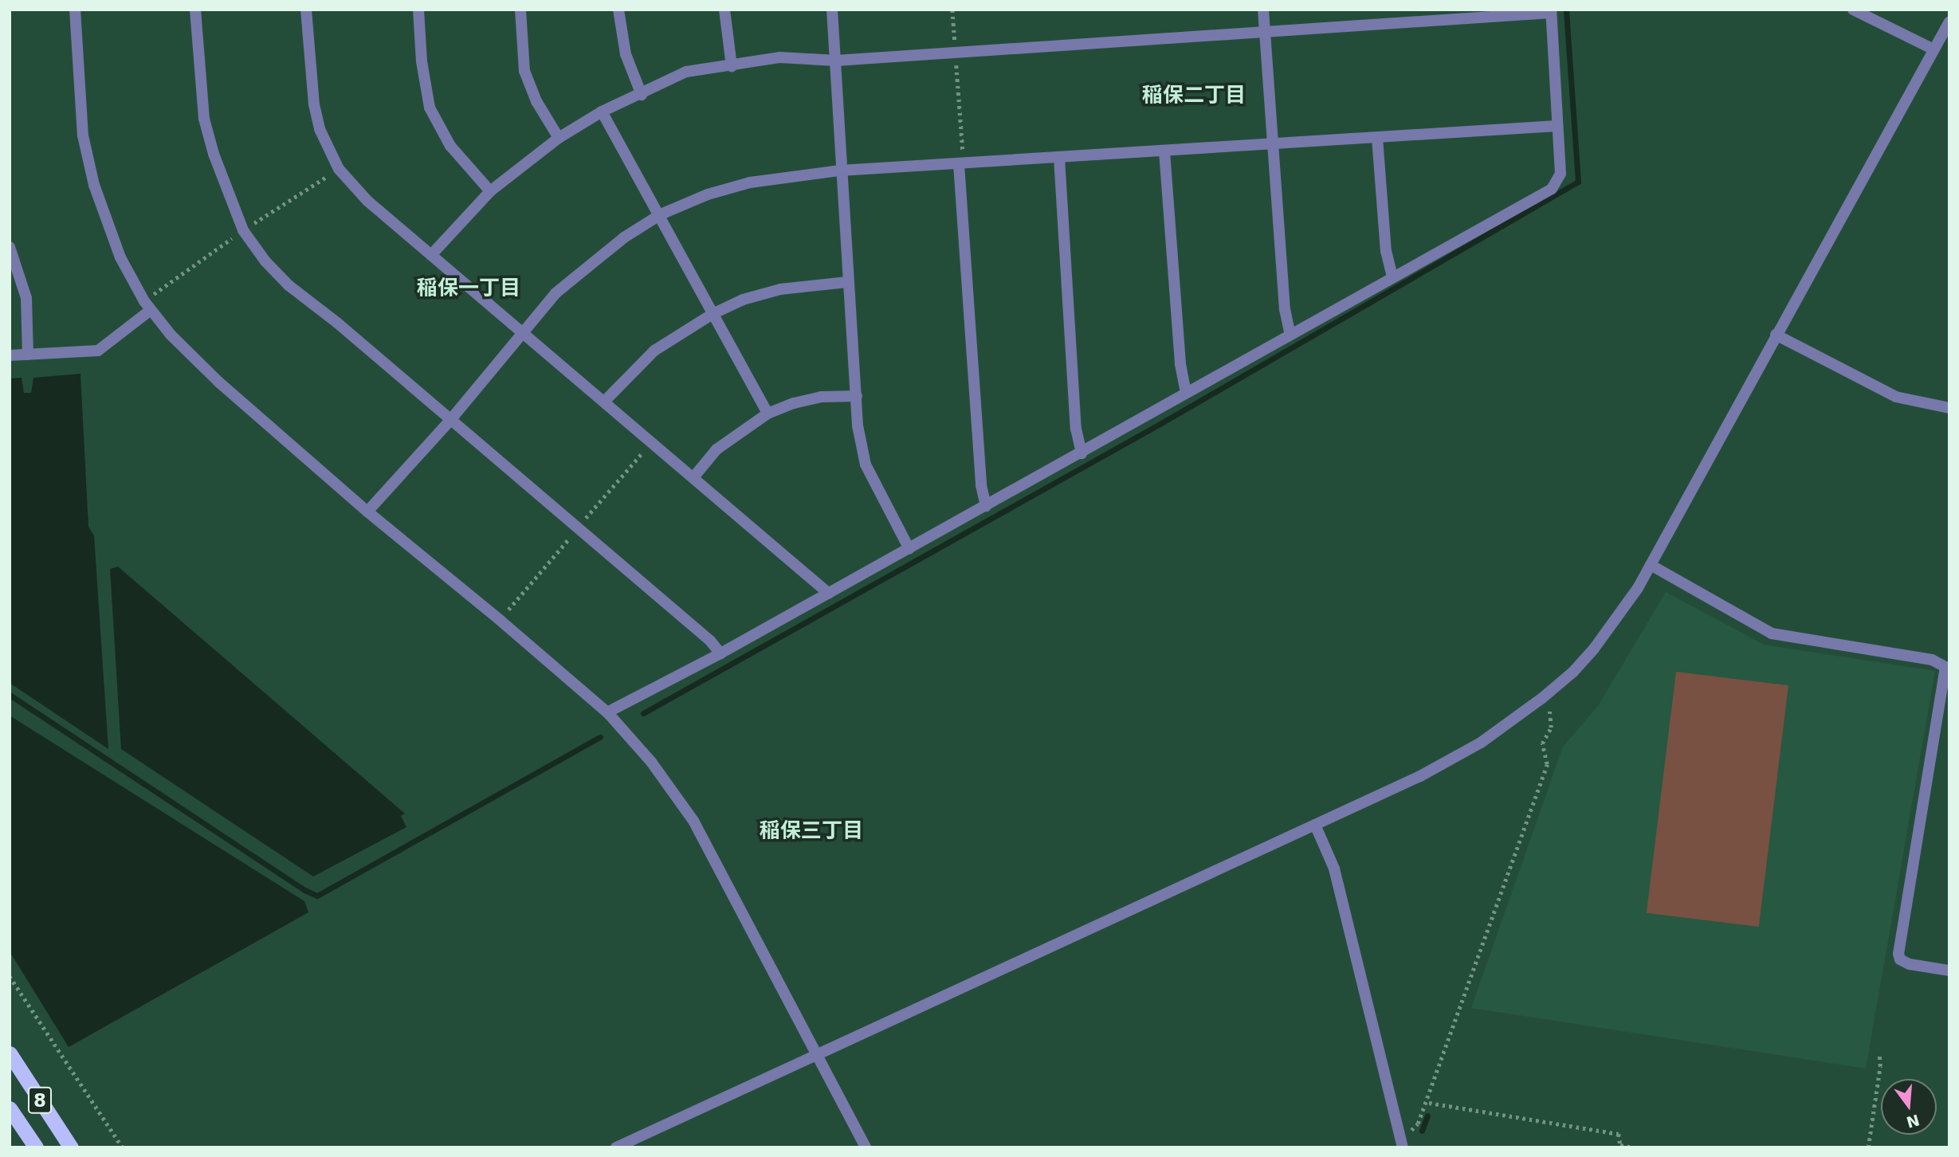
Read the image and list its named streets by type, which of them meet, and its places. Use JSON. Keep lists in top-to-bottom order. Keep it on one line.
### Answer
{"streets":{"highway":["8"]},"districts":["稲保二丁目","稲保一丁目","稲保三丁目"],"north":"bottom"}
